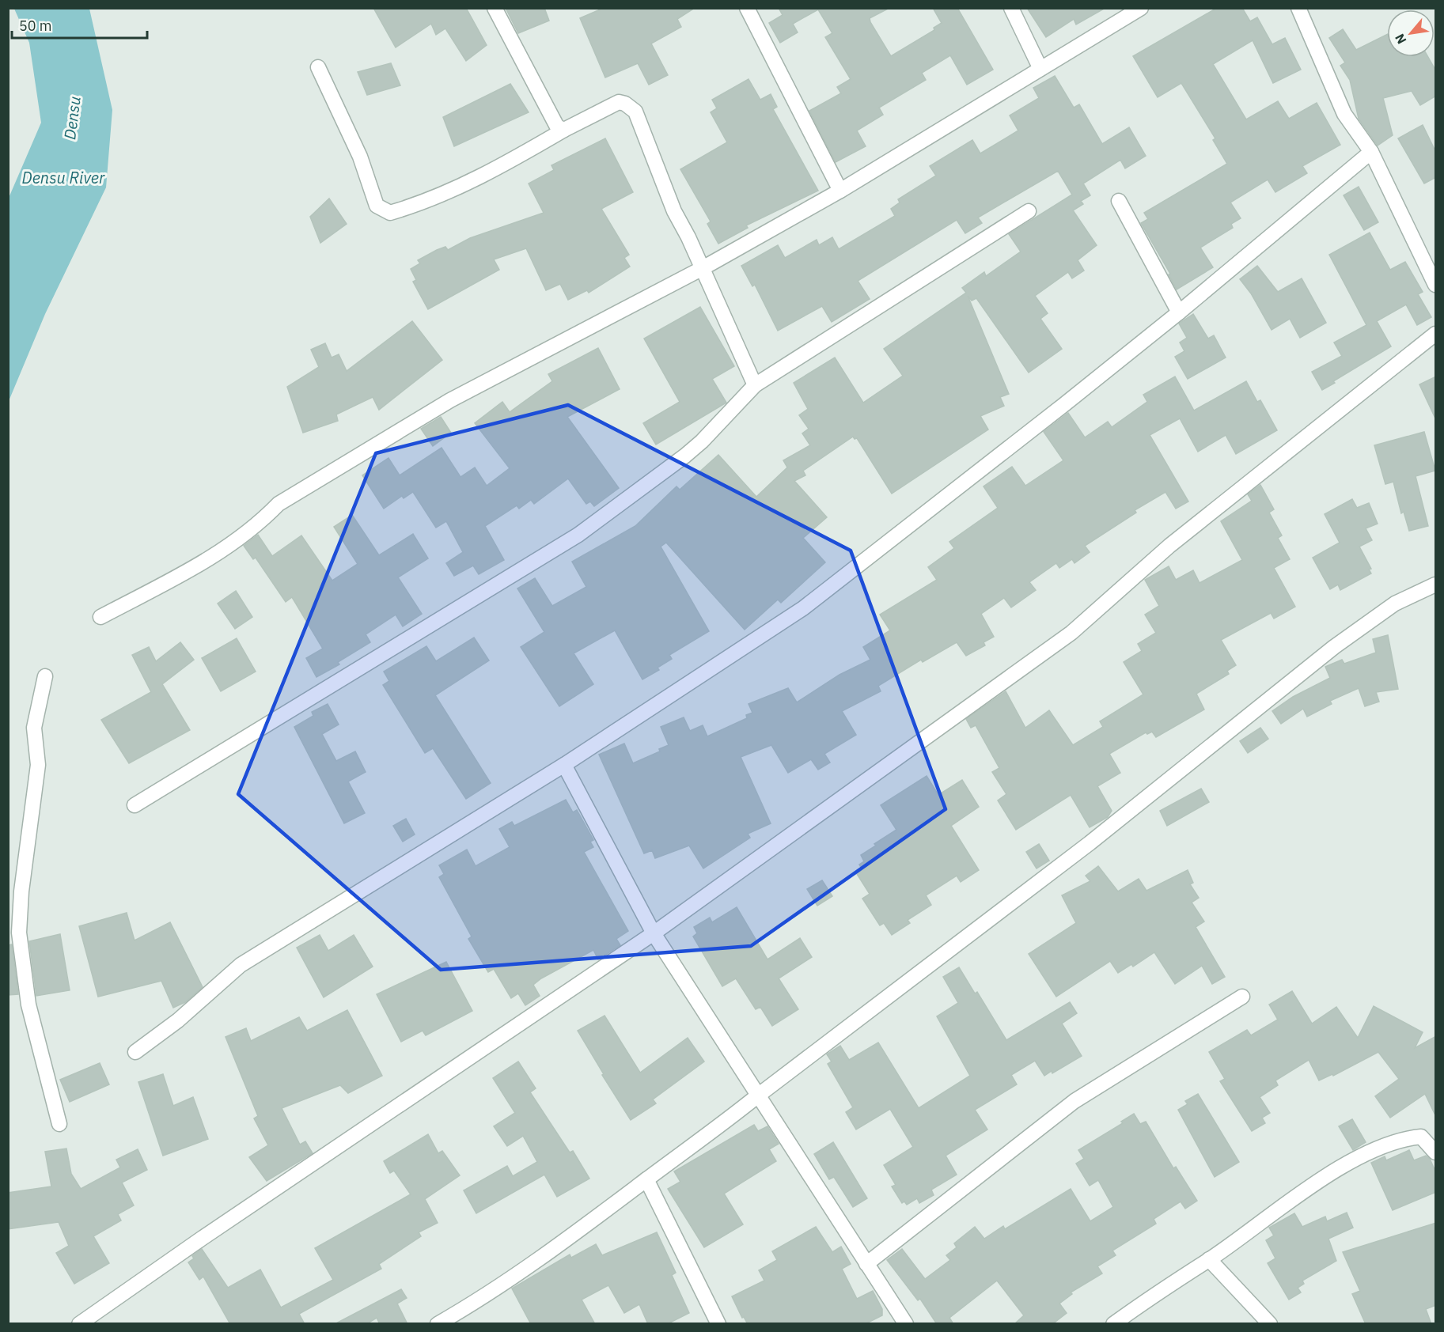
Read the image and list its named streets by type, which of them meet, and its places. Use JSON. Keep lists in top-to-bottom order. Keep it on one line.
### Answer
{"water":["Densu","Densu River"],"scale_bar":"50 m","north":"bottom left"}
